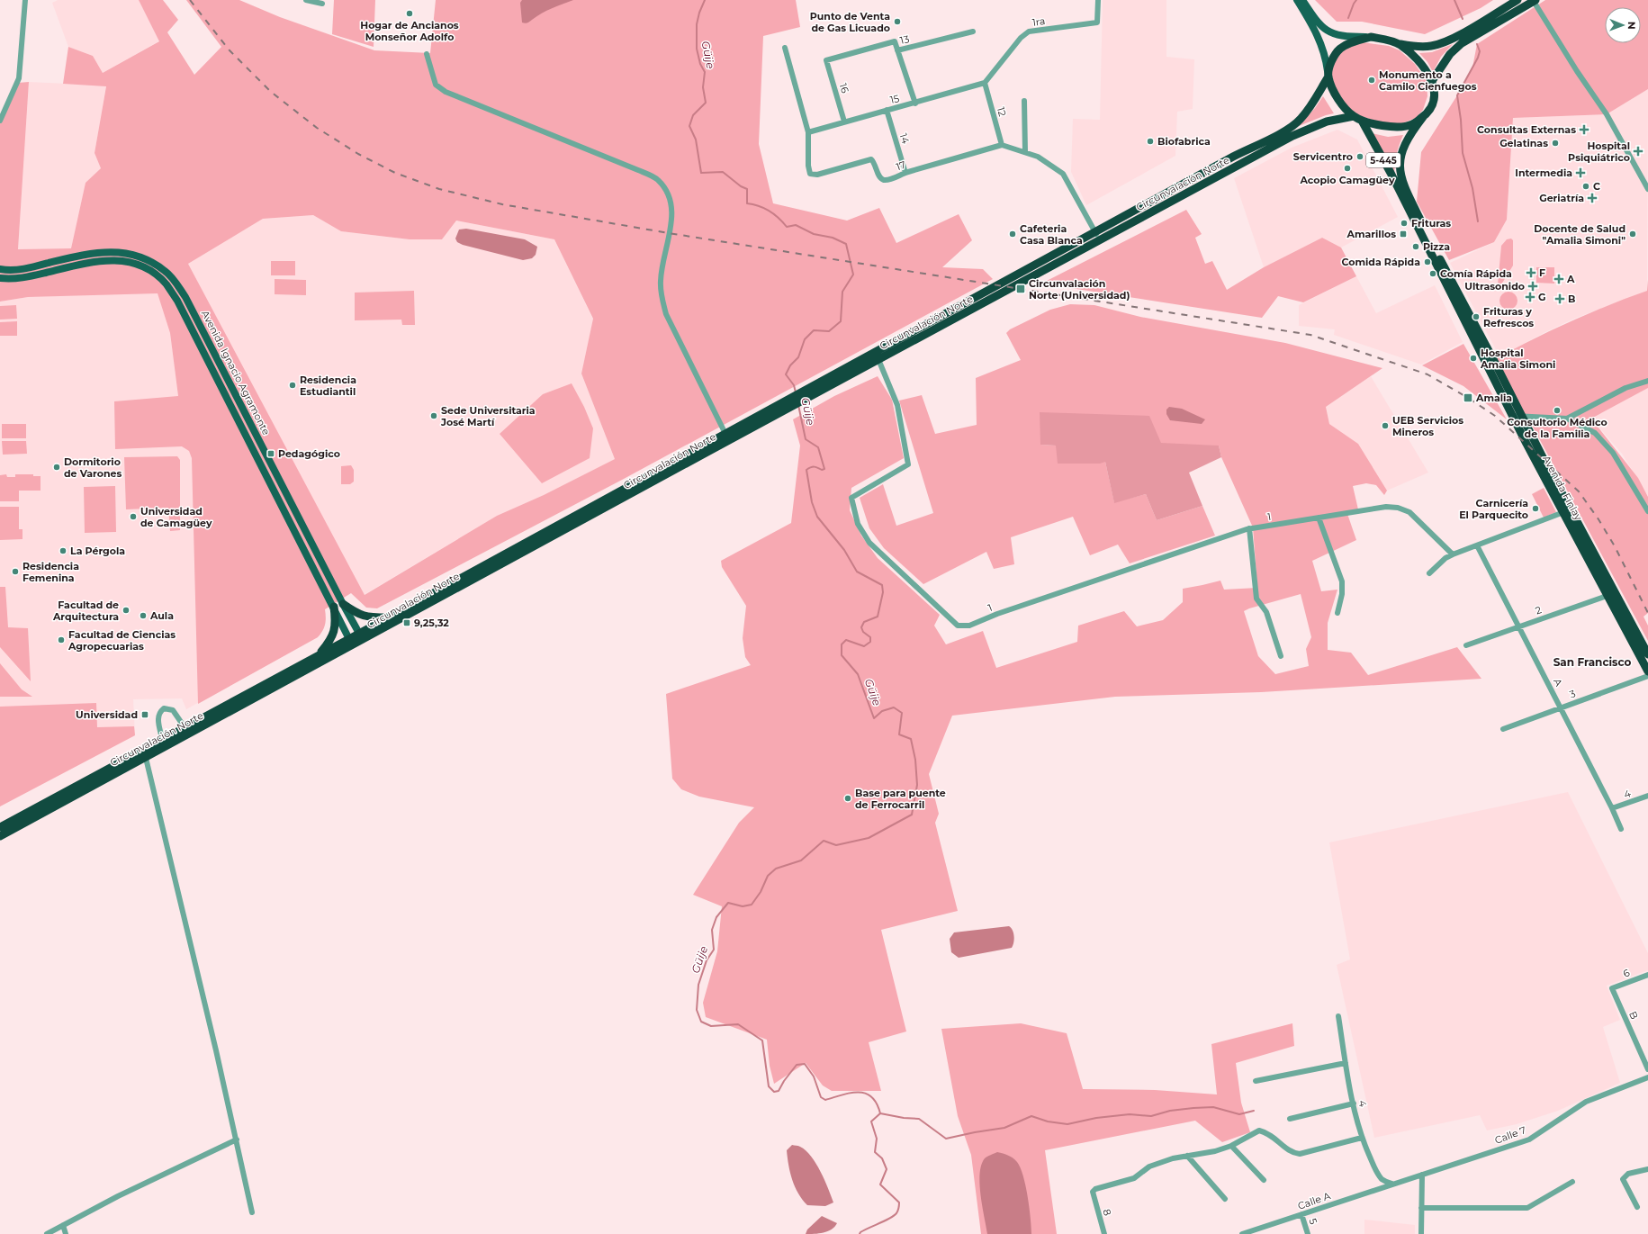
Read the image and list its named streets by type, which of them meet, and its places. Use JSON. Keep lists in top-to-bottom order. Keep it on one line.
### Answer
{"streets":{"highway":["5-445","Circunvalación Norte","Avenida Finlay"],"main road":["Avenida Ignacio Agramonte"],"street":["1ra","13","16","15","12","14","17","1","2","A","3","4","6","B","Calle 7","Calle A","8","5"]},"crossings":[["1ra","15"],["1ra","12"],["13","16"],["16","15"],["15","12"],["15","14"],["15","17"],["12","17"],["14","17"],["5-445","Circunvalación Norte"],["5-445","Avenida Finlay"],["Circunvalación Norte","Avenida Ignacio Agramonte"],["Circunvalación Norte","Avenida Finlay"],["Circunvalación Norte","1"],["Avenida Finlay","2"],["2","A"],["A","3"],["A","4"],["4","Calle 7"],["4","Calle A"],["6","B"],["Calle 7","Calle A"],["Calle A","5"]],"districts":["San Francisco"],"water":["Güije"],"places":{"other":["Hogar de Ancianos Monseñor Adolfo","Punto de Venta de Gas Licuado","Monumento a Camilo Cienfuegos","Biofabrica","Gelatinas","Servicentro","Acopio Camagüey","C","Frituras","Cafeteria Casa Blanca","Docente de Salud \"Amalia Simoni\"","Pizza","Comida Rápida","Comía Rápida","Frituras y Refrescos","Hospital Amalia Simoni","Residencia Estudiantil","Consultorio Médico de la Familia","Sede Universitaria José Martí","UEB Servicios Mineros","Dormitorio de Varones","Carnicería El Parquecito","Universidad de Camagüey","La Pérgola","Residencia Femenina","Facultad de Arquitectura","Aula","Facultad de Ciencias Agropecuarias","Base para puente de Ferrocarril"],"health":["Consultas Externas","Hospital Psiquiátrico","Intermedia","Geriatría","F","A","Ultrasonido","G","B"],"transit":["Amarillos","Circunvalación Norte (Universidad)","Amalia","Pedagógico","9,25,32","Universidad"]},"north":"right"}
